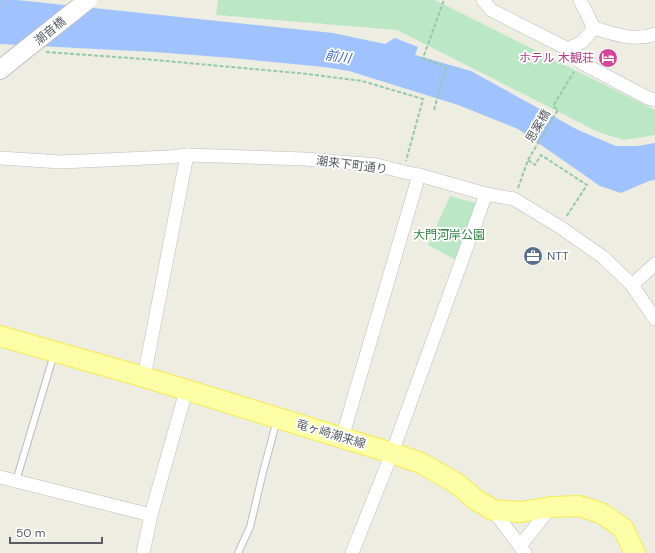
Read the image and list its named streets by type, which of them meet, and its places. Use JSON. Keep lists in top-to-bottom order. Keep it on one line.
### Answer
{"streets":{"main road":["竜ヶ崎潮来線"],"street":["潮音橋","潮来下町通り"],"path":["思案橋"]},"water":["前川"],"parks":["大門河岸公園"],"places":{"hotel":["ホテル 木観荘"],"office":["NTT"]},"scale_bar":"50 m"}
